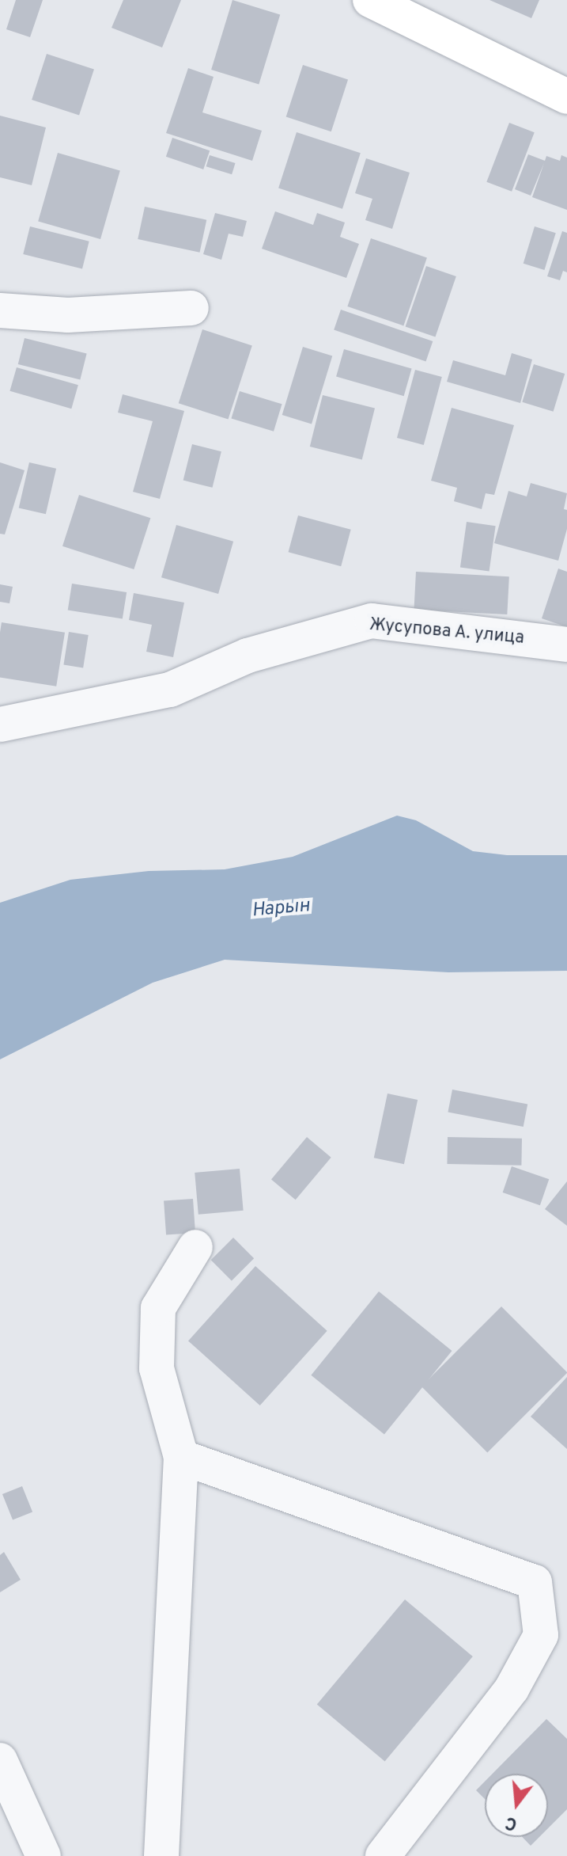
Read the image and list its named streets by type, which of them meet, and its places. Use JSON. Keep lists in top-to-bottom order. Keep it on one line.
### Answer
{"streets":{"street":["Жусупова А. улица"]},"water":["Нарын"],"north":"bottom"}
